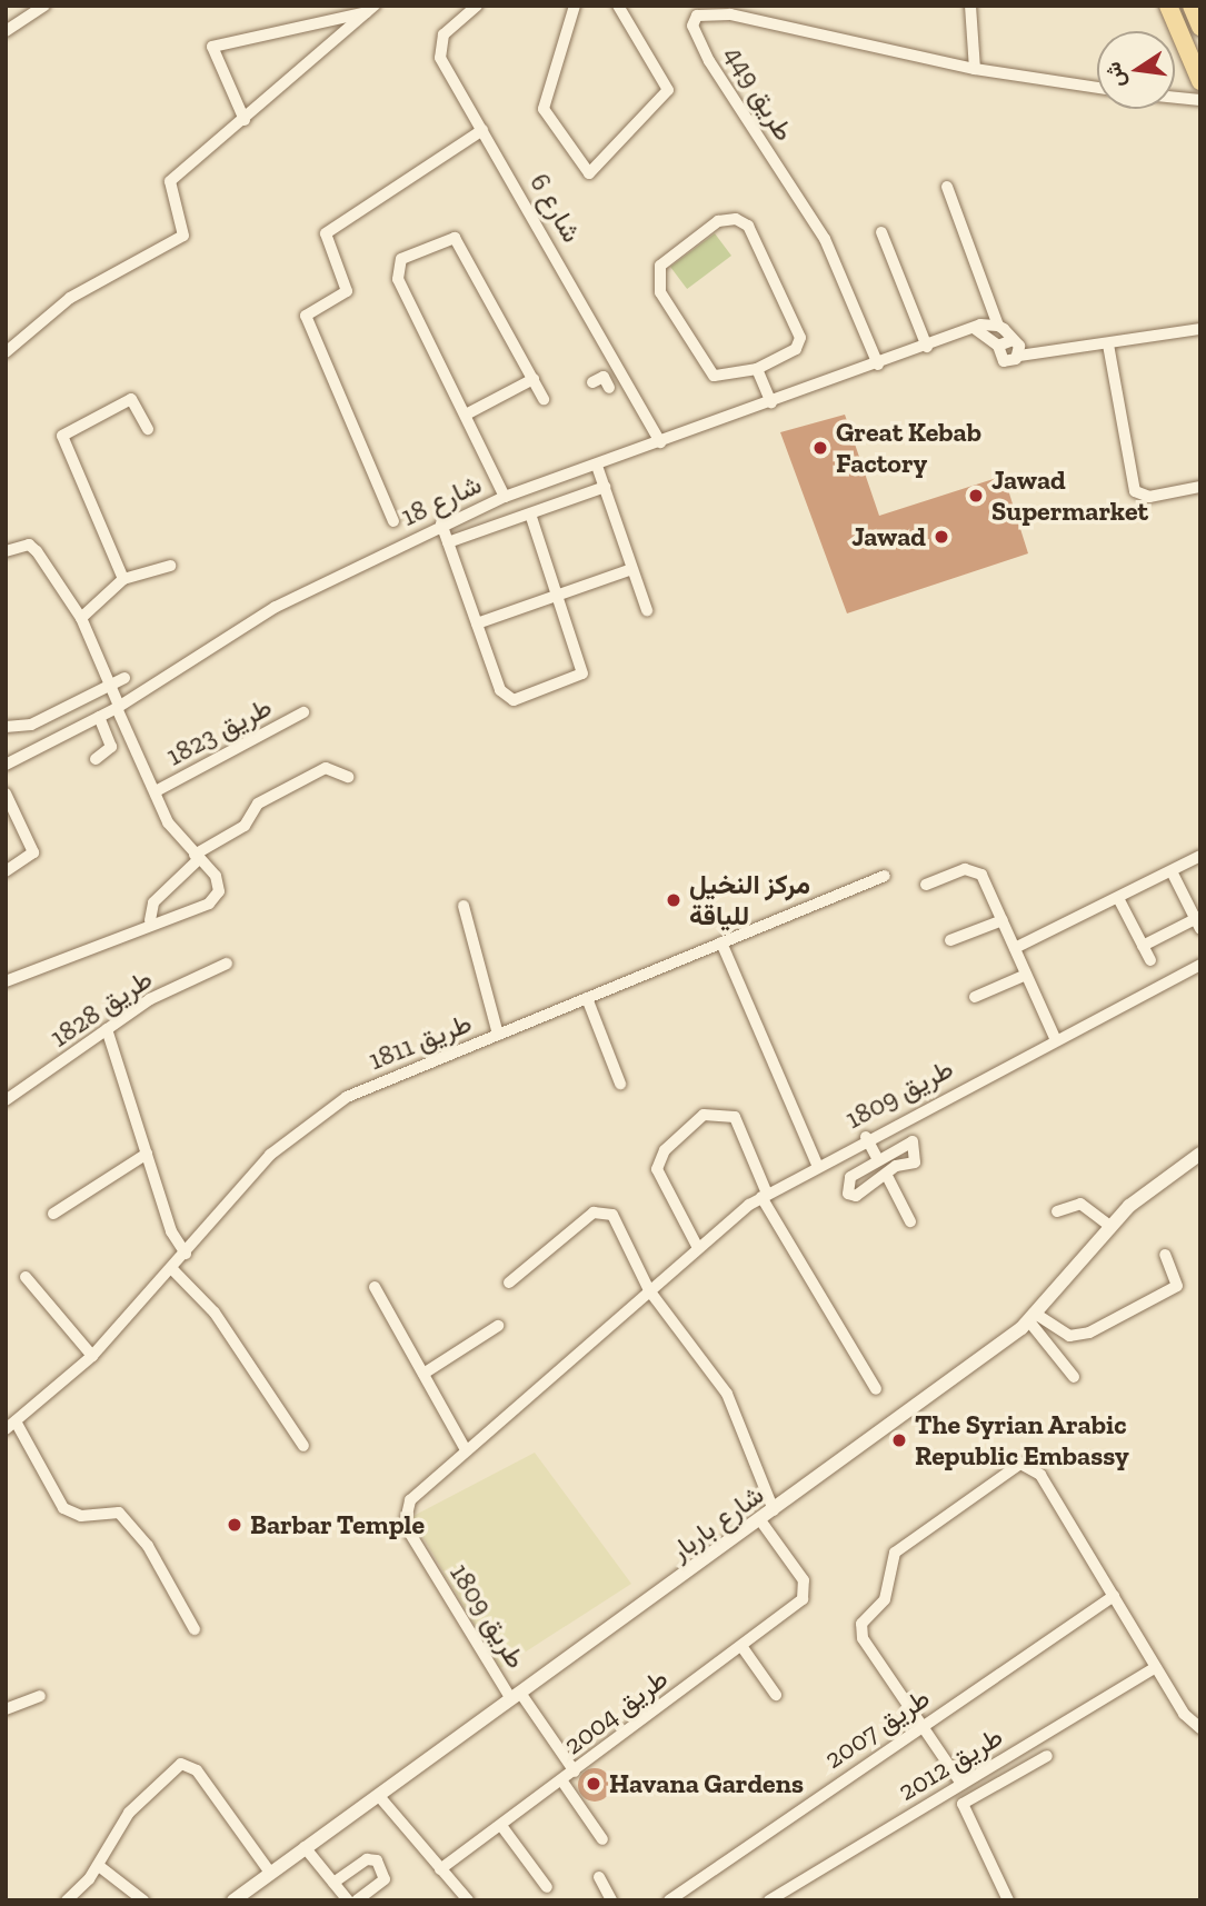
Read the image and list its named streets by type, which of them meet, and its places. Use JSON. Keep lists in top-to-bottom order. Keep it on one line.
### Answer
{"streets":{"street":["طريق 449","شارع 6","شارع 18","طريق 1823","طريق 1828","طريق 1811","طريق 1809","شارع باربار","طريق 2004","طريق 2007","طريق 2012"]},"crossings":[["طريق 449","شارع 18"],["شارع 6","شارع 18"],["طريق 1809","شارع باربار"],["شارع باربار","طريق 2004"]],"places":["Great Kebab Factory","Jawad Supermarket","Jawad","مركز النخيل للياقة","The Syrian Arabic Republic Embassy","Barbar Temple","Havana Gardens"],"north":"left"}
